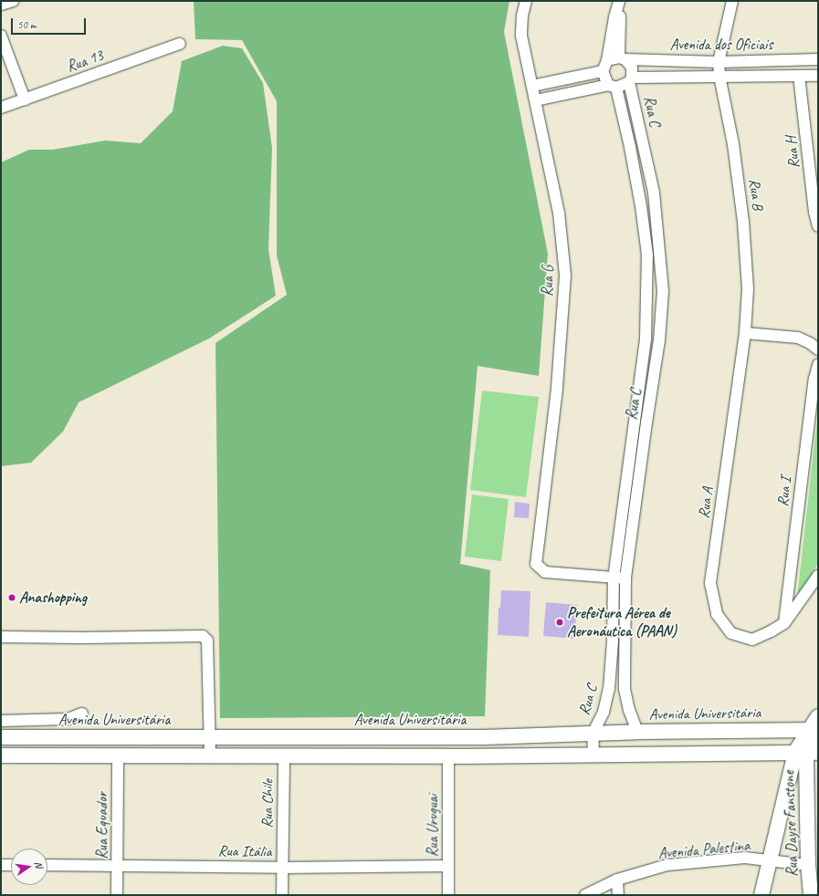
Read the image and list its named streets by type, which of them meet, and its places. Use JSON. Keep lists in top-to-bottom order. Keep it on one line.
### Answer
{"streets":{"main road":["Avenida Universitária","Rua Dayse Fanstone"],"street":["Avenida dos Oficiais","Rua 13","Rua C","Rua H","Rua B","Rua G","Rua I","Rua A","Rua Chile","Rua Equador","Rua Uruguai","Avenida Palestina","Rua Itália"]},"crossings":[["Avenida dos Oficiais","Rua C"],["Avenida dos Oficiais","Rua H"],["Avenida dos Oficiais","Rua B"],["Rua C","Rua G"],["Rua C","Avenida Universitária"],["Rua B","Rua A"],["Rua I","Rua A"],["Rua Chile","Rua Itália"],["Rua Dayse Fanstone","Avenida Palestina"],["Rua Equador","Rua Itália"],["Rua Uruguai","Rua Itália"]],"places":["Anashopping","Prefeitura Aérea de Aeronáutica (PAAN)"],"scale_bar":"50 m","north":"right"}
